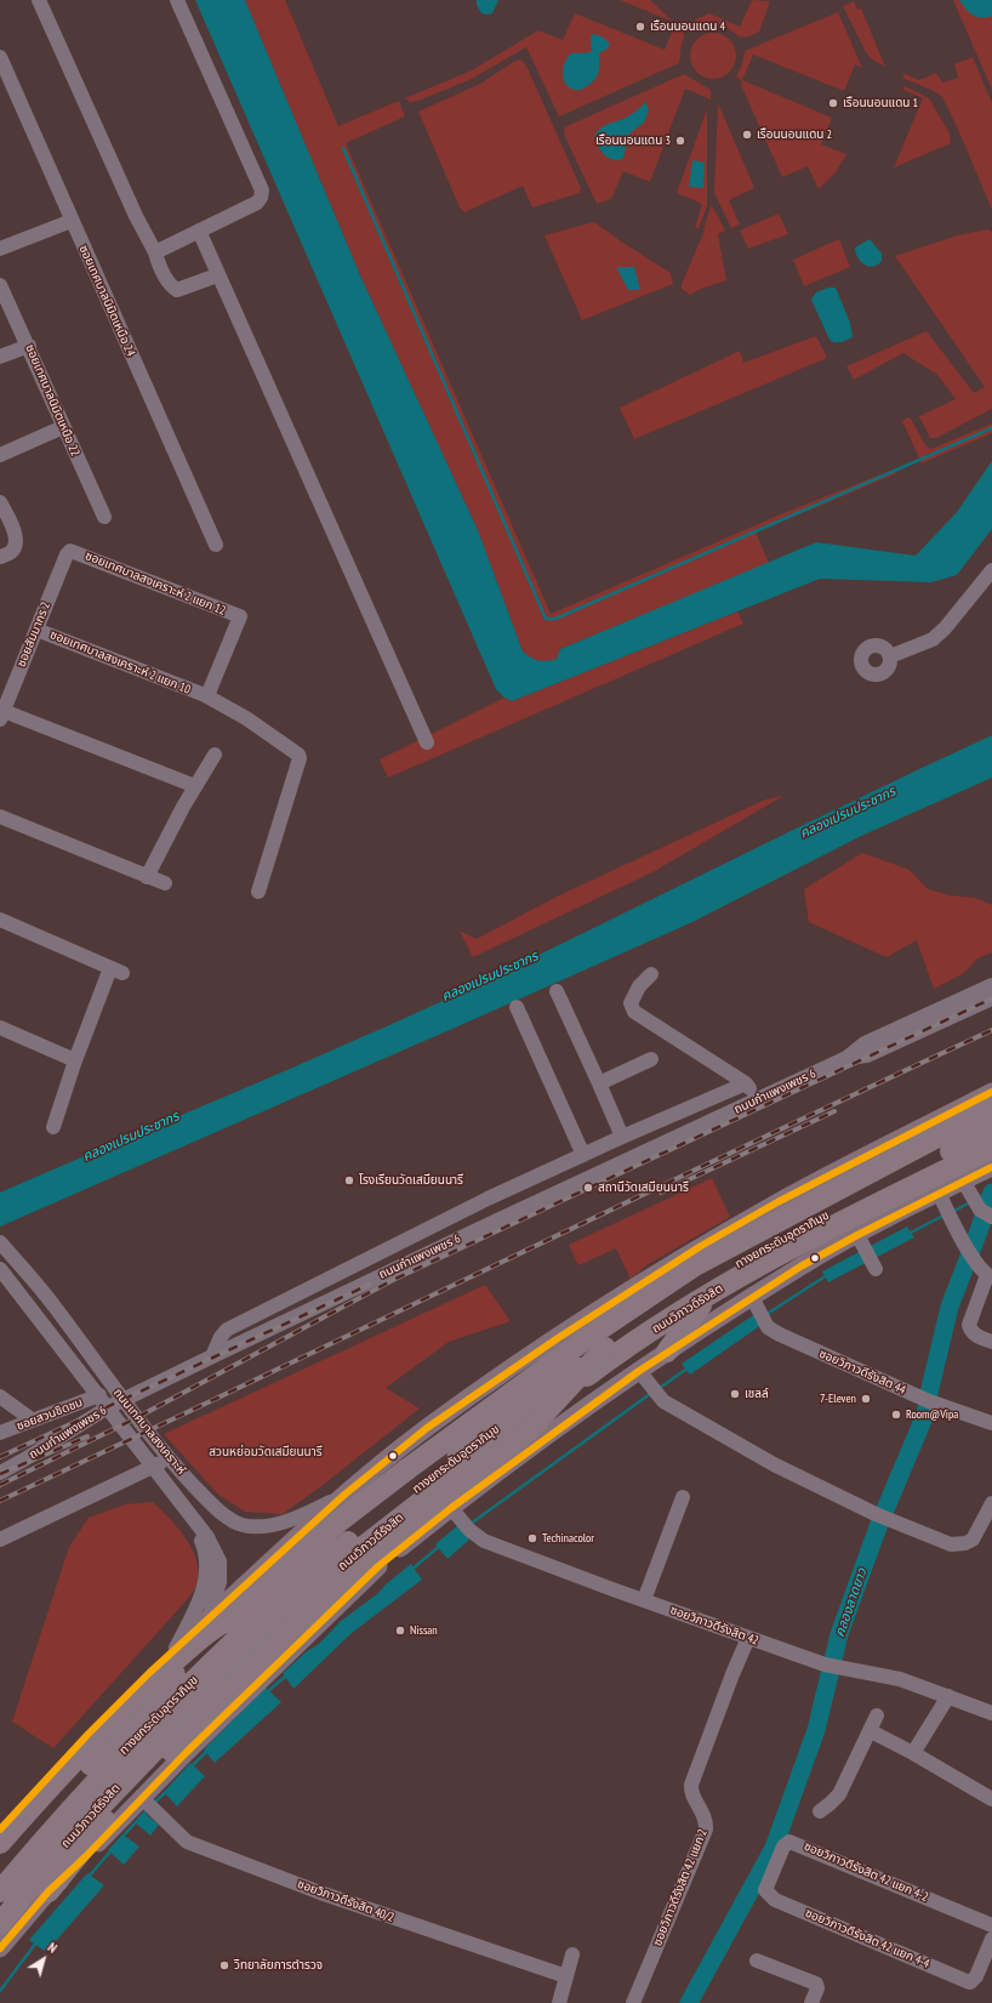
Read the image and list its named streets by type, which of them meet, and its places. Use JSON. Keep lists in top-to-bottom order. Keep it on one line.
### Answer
{"streets":{"highway":["ทางยกระดับอุตราภิมุข","ถนนวิภาวดีรังสิต"],"street":["ซอยเทศบาลนิมิตเหนือ 24","ซอยเทศบาลนิมิตเหนือ 22","ซอยเทศบาลสงเคราะห์ 2 แยก 12","ซอยสัมมากร 2","ซอยเทศบาลสงเคราะห์ 2 แยก 10","ถนนกำแพงเพชร 6","ซอยวิภาวดีรังสิต 44","ซอยสวนชิดชม","ถนนเทศบาลสงเคราะห์","ซอยวิภาวดีรังสิต 42","ซอยวิภาวดีรังสิต 42 แยก 4-2","ซอยวิภาวดีรังสิต 42 แยก 2","ซอยวิภาวดีรังสิต 40/2","ซอยวิภาวดีรังสิต 42 แยก 4-4"]},"crossings":[["ซอยเทศบาลสงเคราะห์ 2 แยก 12","ซอยสัมมากร 2"],["ซอยเทศบาลสงเคราะห์ 2 แยก 12","ซอยเทศบาลสงเคราะห์ 2 แยก 10"],["ซอยสัมมากร 2","ซอยเทศบาลสงเคราะห์ 2 แยก 10"],["ถนนกำแพงเพชร 6","ซอยสวนชิดชม"],["ถนนกำแพงเพชร 6","ถนนเทศบาลสงเคราะห์"],["ถนนวิภาวดีรังสิต","ซอยวิภาวดีรังสิต 44"],["ถนนวิภาวดีรังสิต","ซอยวิภาวดีรังสิต 42"],["ถนนวิภาวดีรังสิต","ซอยวิภาวดีรังสิต 40/2"],["ซอยสวนชิดชม","ถนนเทศบาลสงเคราะห์"],["ซอยวิภาวดีรังสิต 42","ซอยวิภาวดีรังสิต 42 แยก 2"],["ซอยวิภาวดีรังสิต 42 แยก 4-2","ซอยวิภาวดีรังสิต 42 แยก 4-4"]],"water":["คลองเปรมประชากร","คลองลาดยาว"],"parks":["สวนหย่อมวัดเสมียนนารี"],"places":["เรือนนอนแดน 4","เรือนนอนแดน 1","เรือนนอนแดน 2","เรือนนอนแดน 3","โรงเรียนวัดเสมียนนารี","สถานีวัดเสมียนนารี","เชลล์","7-Eleven","Room@Vipa","Techinacolor","Nissan","วิทยาลัยการตำรวจ"],"north":"top right"}
